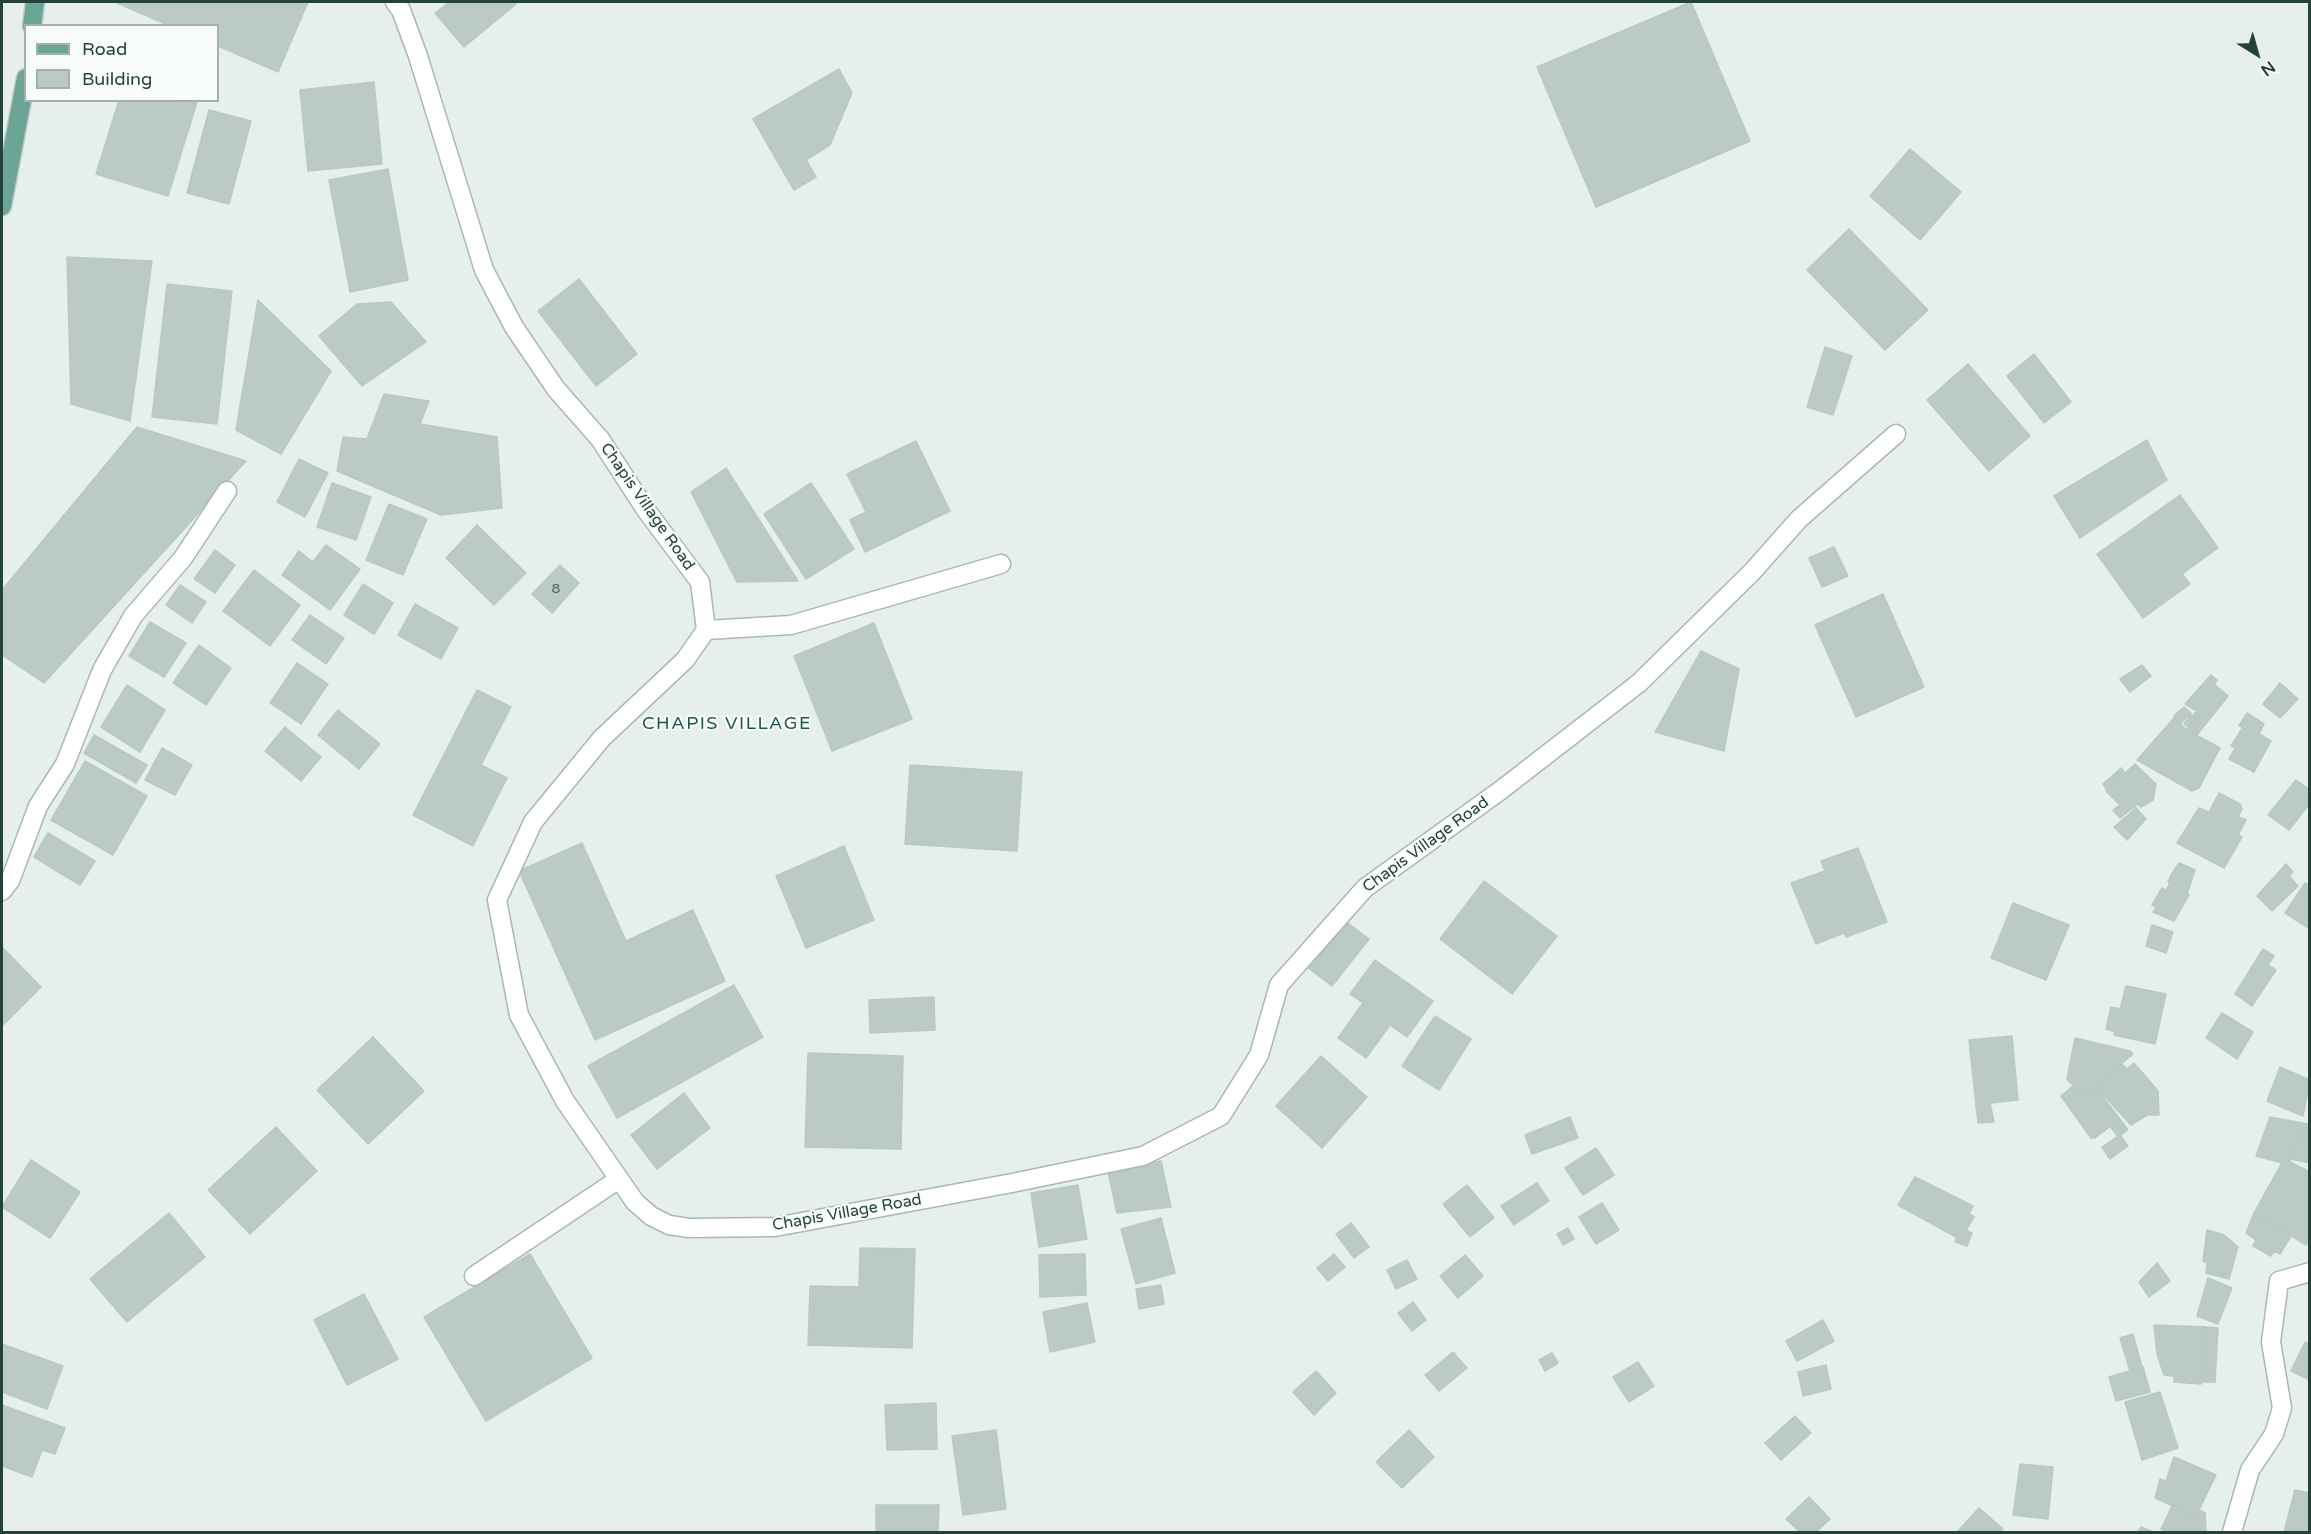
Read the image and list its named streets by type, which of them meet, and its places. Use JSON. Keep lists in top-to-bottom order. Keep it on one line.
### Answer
{"streets":{"street":["Chapis Village Road"]},"districts":["CHAPIS VILLAGE"],"house_numbers":["8"],"legend":["Road","Building"],"north":"bottom right"}
